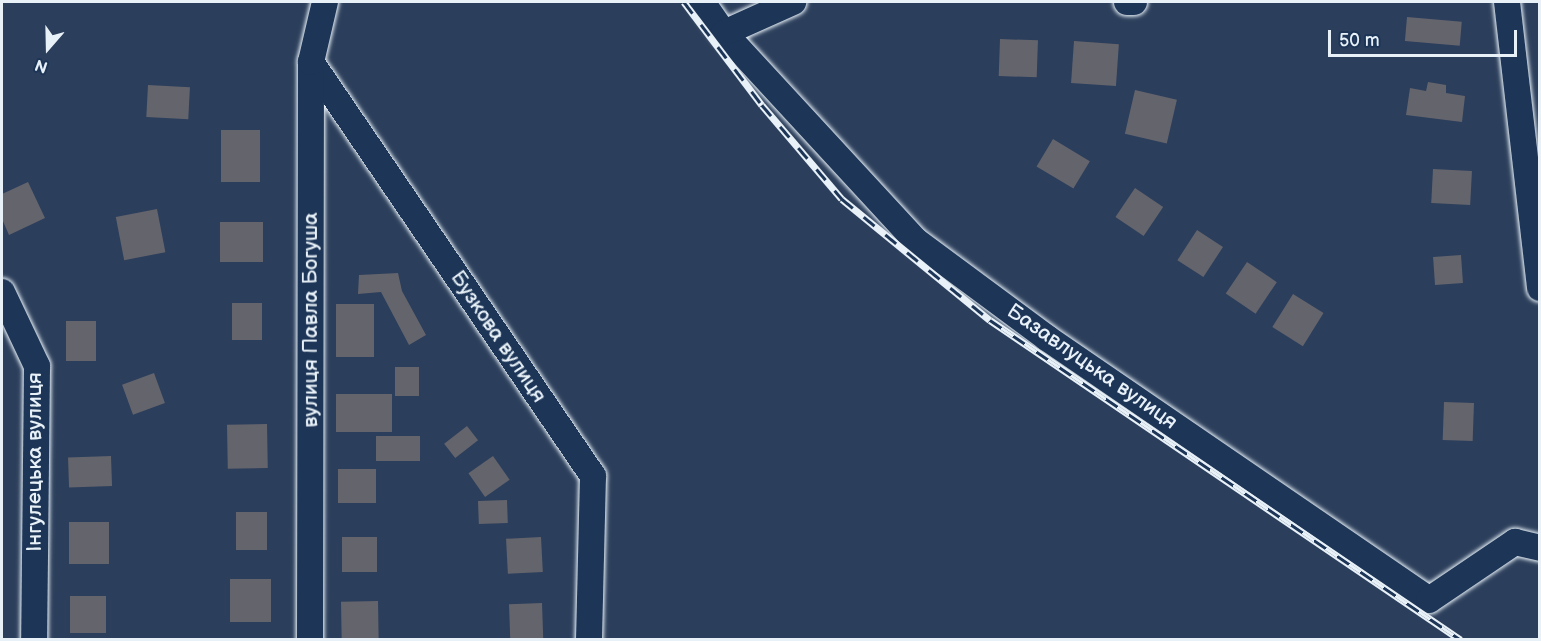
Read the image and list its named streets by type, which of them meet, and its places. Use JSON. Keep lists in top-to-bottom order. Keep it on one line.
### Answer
{"streets":{"street":["вулиця Павла Богуша","Бузкова вулиця","Базавлуцька вулиця","Інгулецька вулиця"]},"crossings":[["вулиця Павла Богуша","Бузкова вулиця"]],"scale_bar":"50 m","north":"bottom"}
